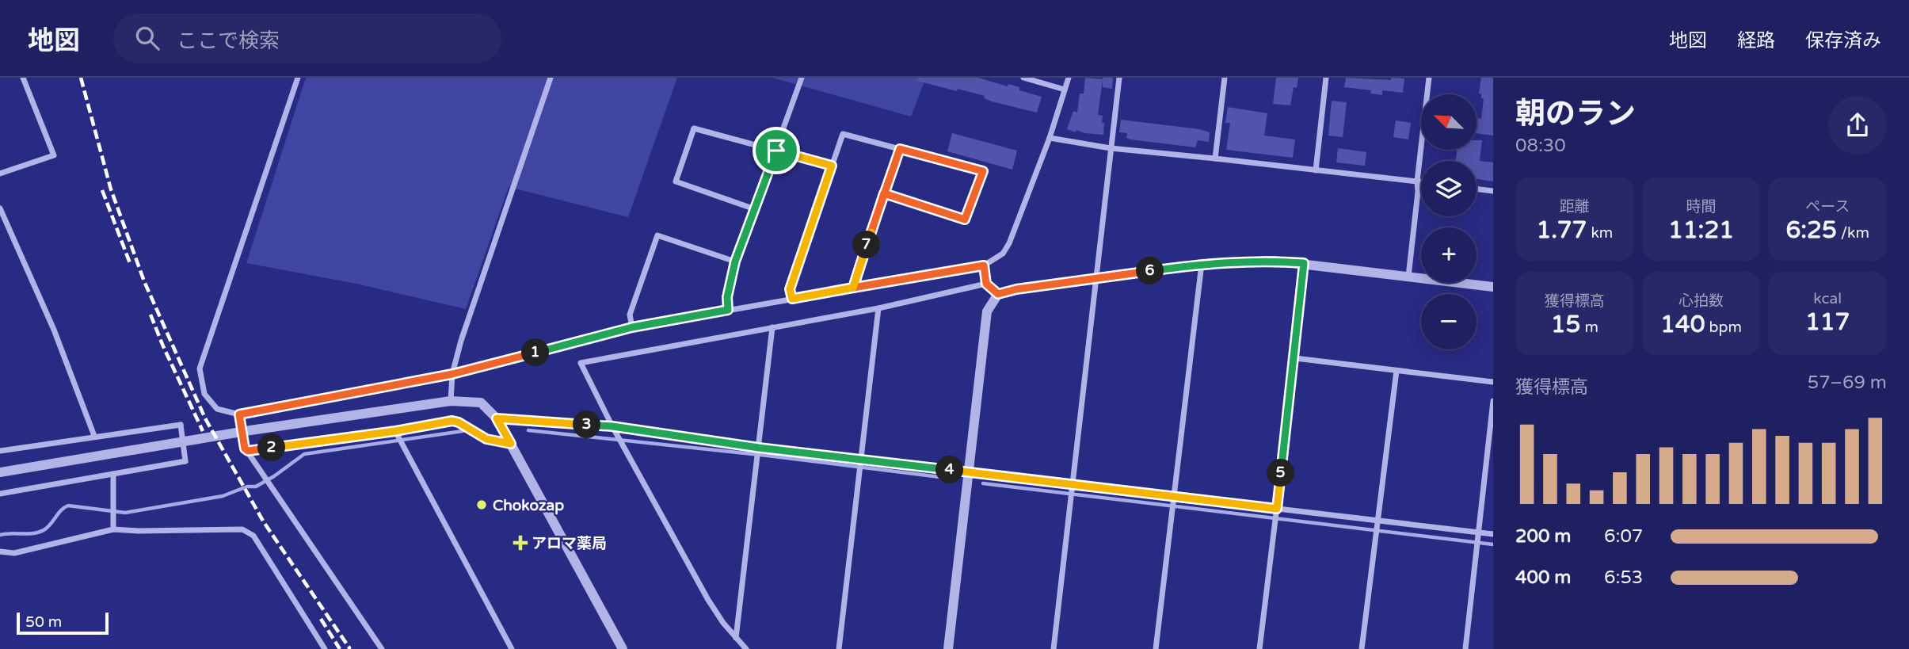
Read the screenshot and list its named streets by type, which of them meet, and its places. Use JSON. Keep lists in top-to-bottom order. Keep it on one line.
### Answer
{"places":{"other":["Chokozap"],"health":["アロマ薬局"]},"scale_bar":"50 m","north":"top left","page":{"header":"地図","search":"ここで検索","nav":["地図","経路","保存済み"],"heading":["朝のラン","08:30"],"map_buttons":["+","−"],"stats":[["距離","1.77 km"],["時間","11:21"],["ペース","6:25 /km"],["獲得標高","15 m"],["心拍数","140 bpm"],["kcal","117"]],"pins":["7","6","1","3","2","4","5"],"chart":["獲得標高","57–69 m"],"list":[{"name":"200 m","note":"6:07"},{"name":"400 m","note":"6:53"}],"scale":"50 m"}}
